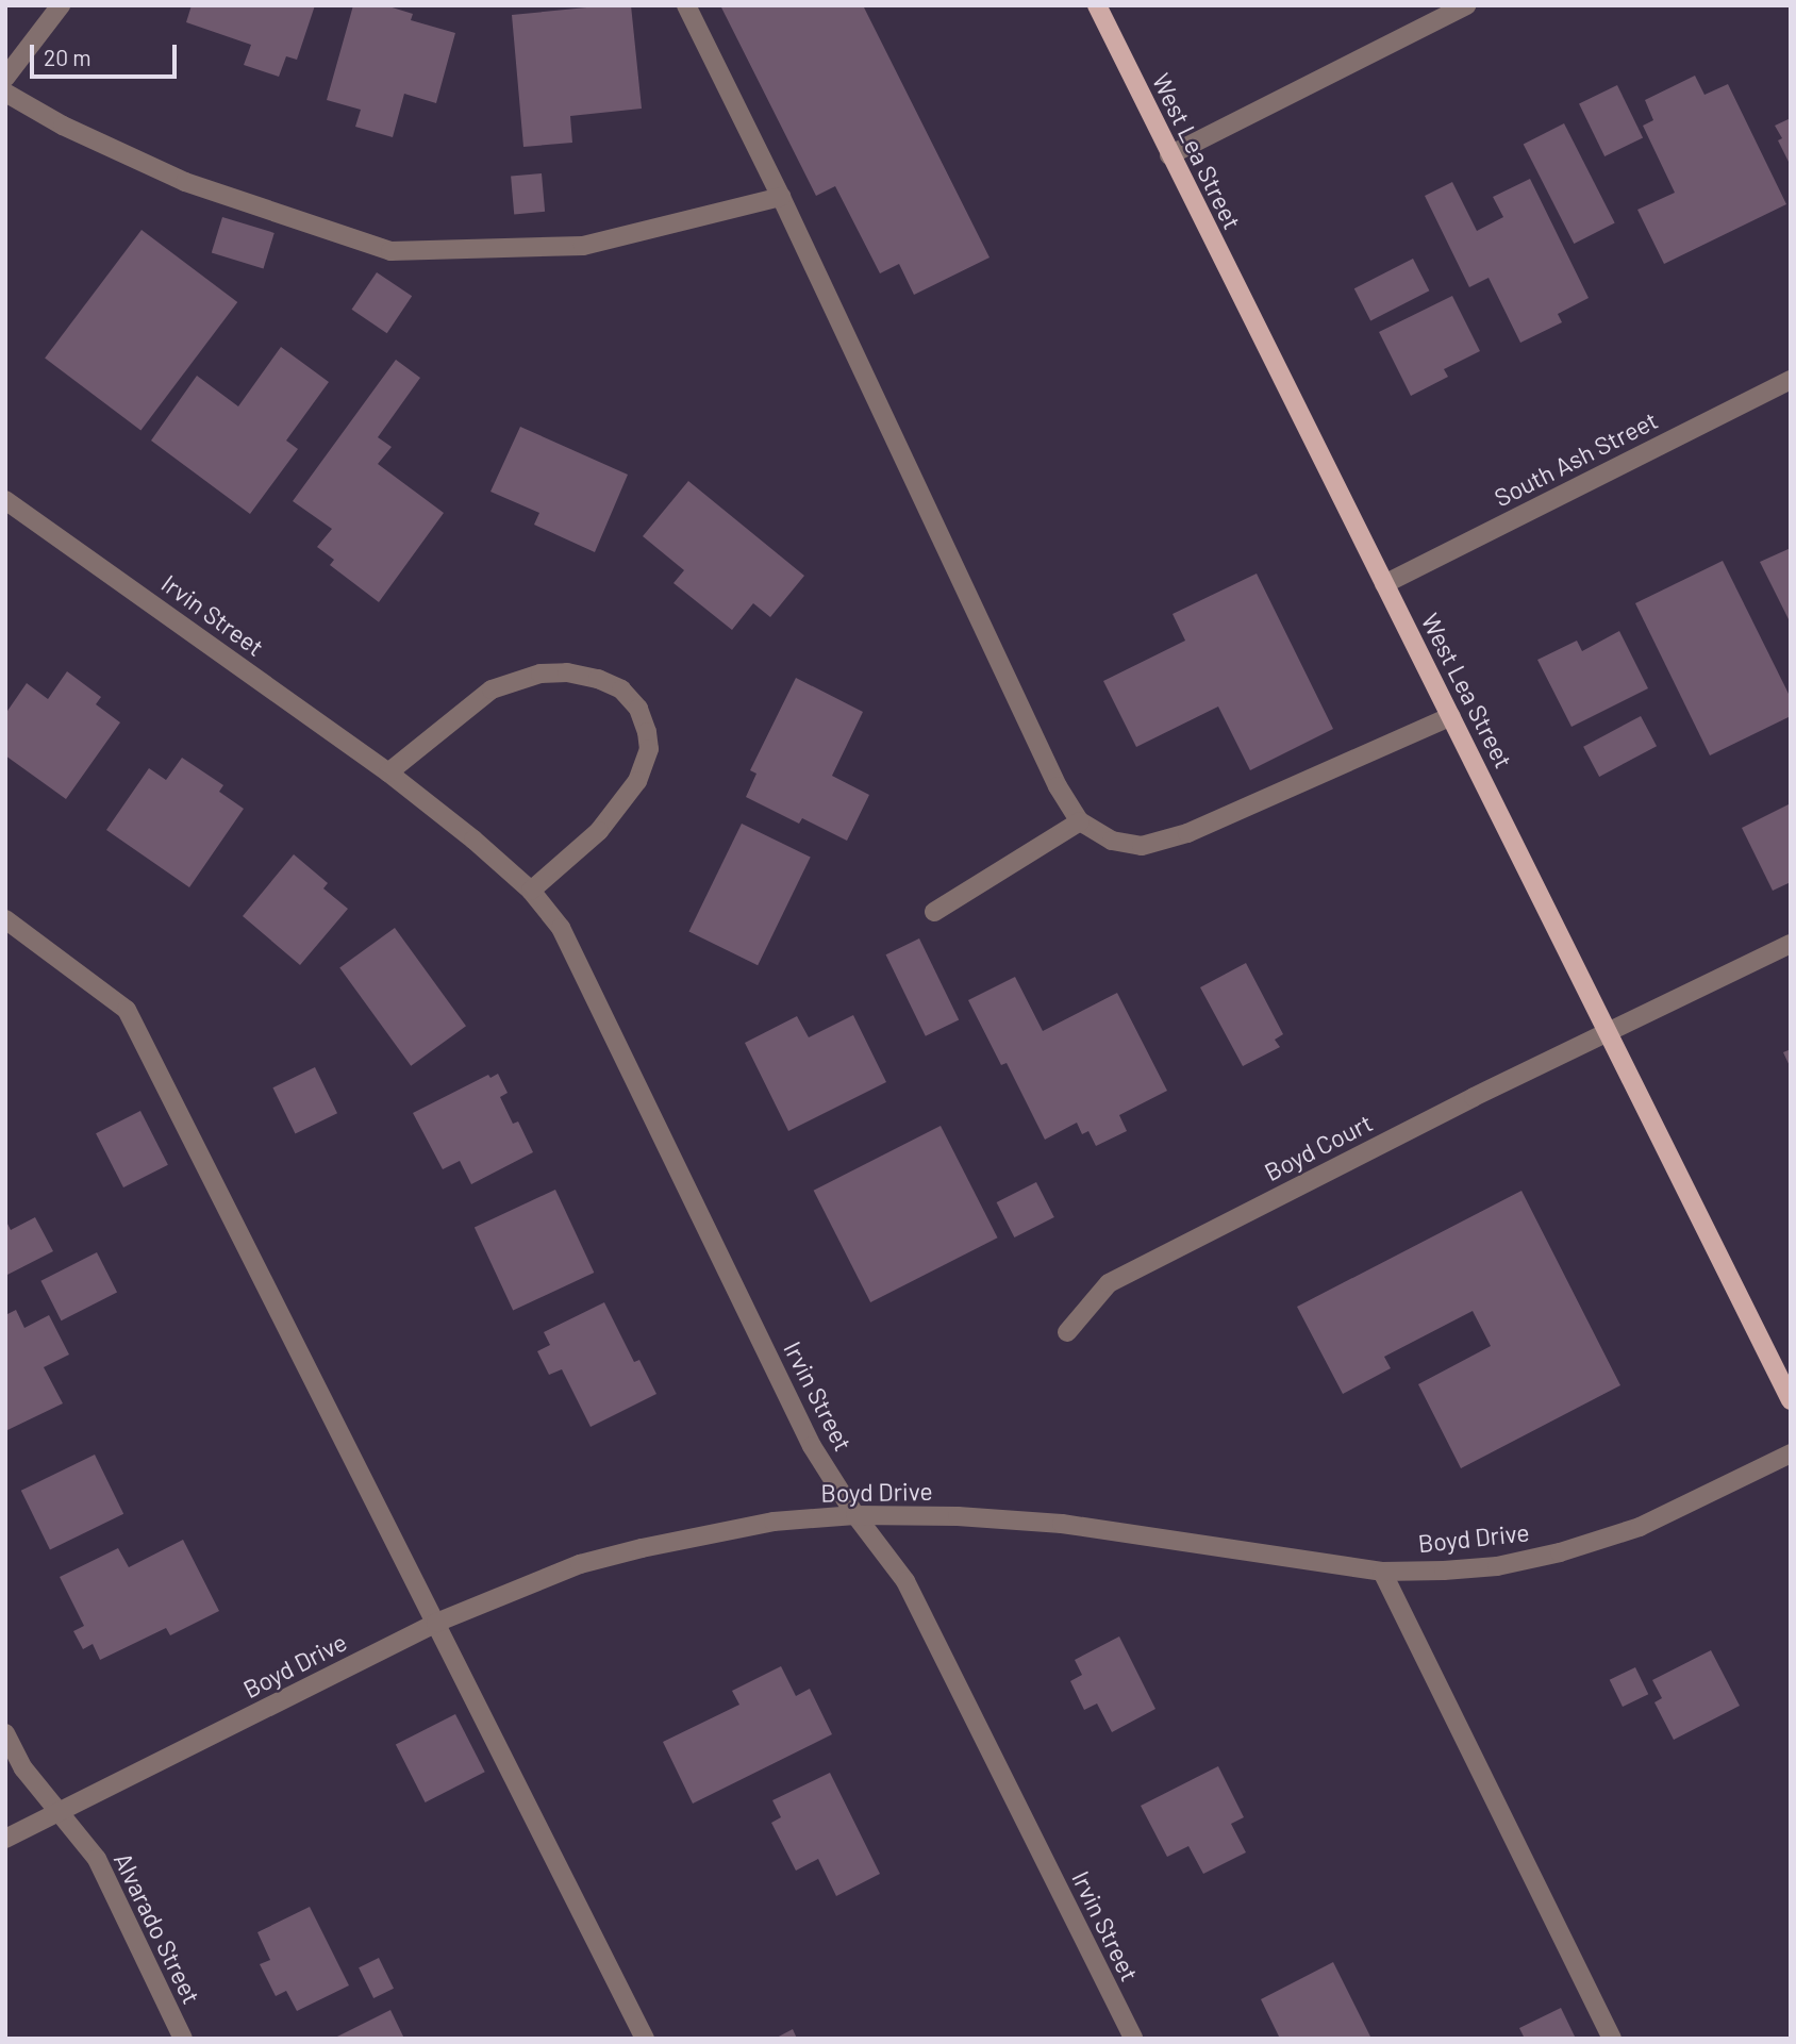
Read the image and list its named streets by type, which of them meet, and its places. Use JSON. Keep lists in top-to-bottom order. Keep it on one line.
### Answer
{"streets":{"main road":["West Lea Street"],"street":["South Ash Street","Irvin Street","Boyd Court","Boyd Drive","Alvarado Street"]},"crossings":[["West Lea Street","South Ash Street"],["West Lea Street","Boyd Court"],["Irvin Street","Boyd Drive"],["Boyd Drive","Alvarado Street"]],"scale_bar":"20 m"}
